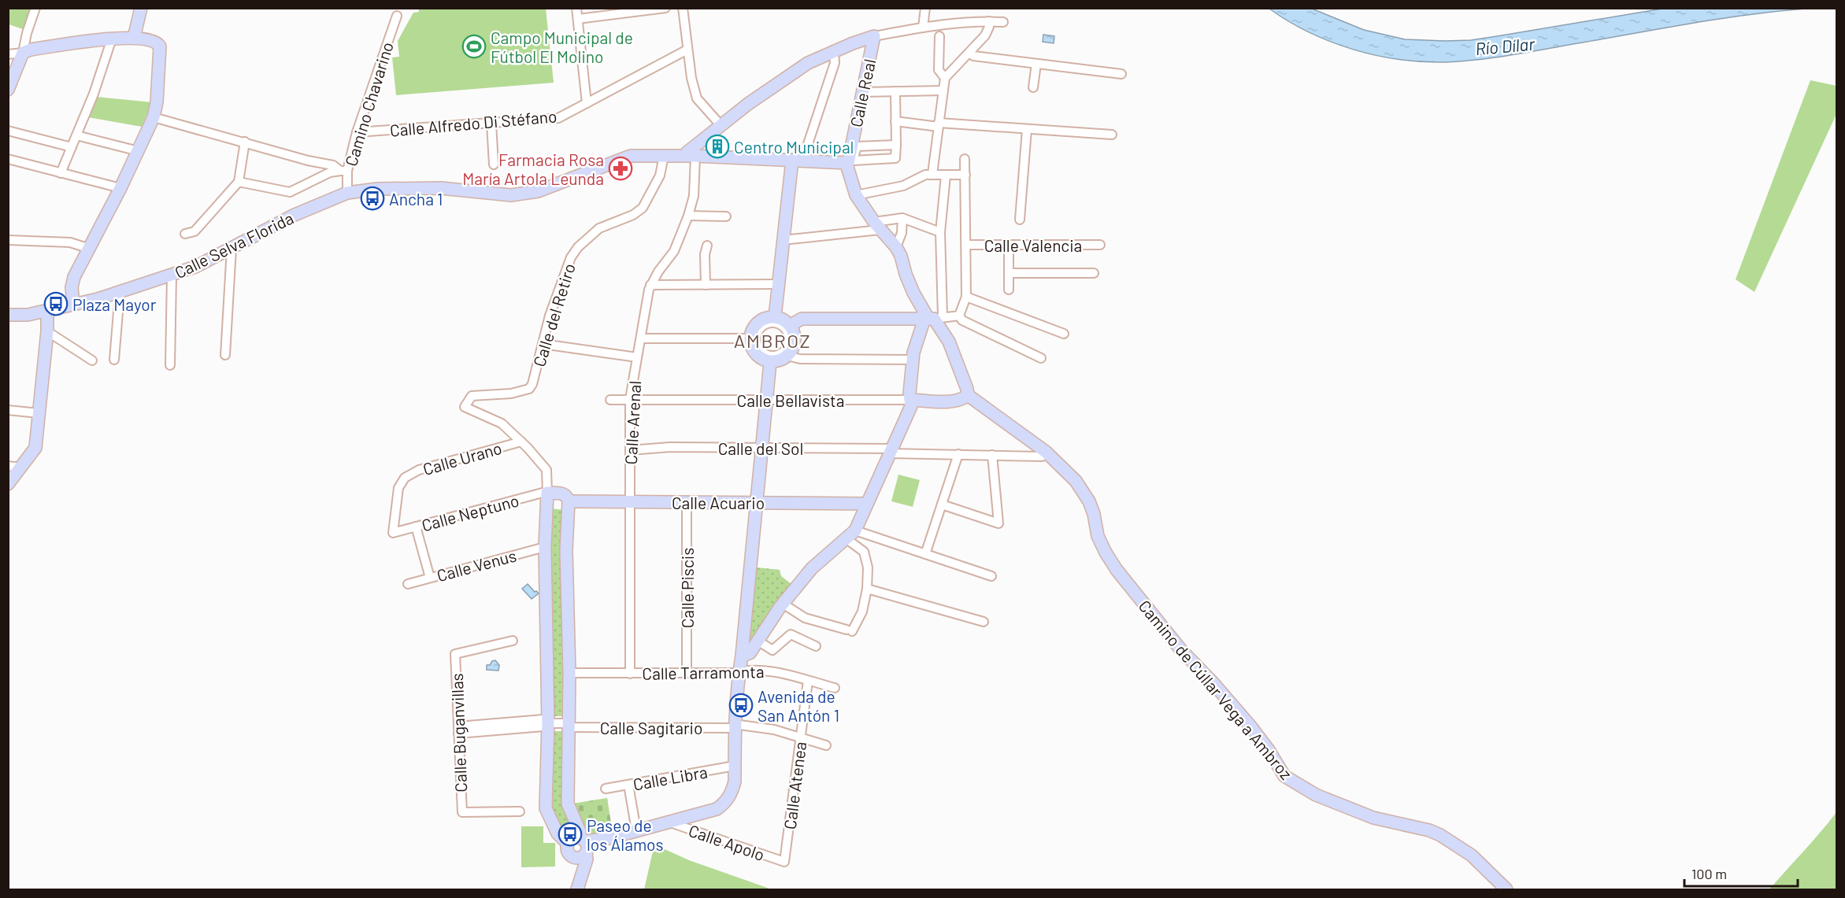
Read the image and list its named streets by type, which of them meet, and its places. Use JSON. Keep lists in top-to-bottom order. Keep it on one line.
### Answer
{"streets":{"street":["Calle Real","Camino Chavarino","Calle Alfredo Di Stéfano","Calle Selva Florida","Calle Valencia","Calle del Retiro","Calle Bellavista","Calle Arenal","Calle del Sol","Calle Urano","Calle Acuario","Calle Neptuno","Calle Venus","Calle Piscis","Calle Tarramonta","Camino de Cúllar Vega a Ambroz","Calle Sagitario","Calle Buganvillas","Calle Libra","Calle Atenea","Calle Apolo"]},"crossings":[["Calle Real","Calle Selva Florida"],["Calle Real","Calle Bellavista"],["Calle Real","Camino de Cúllar Vega a Ambroz"],["Camino Chavarino","Calle Alfredo Di Stéfano"],["Camino Chavarino","Calle Selva Florida"],["Calle Selva Florida","Calle del Retiro"],["Calle Selva Florida","Calle Arenal"],["Calle del Retiro","Calle Urano"],["Calle Bellavista","Calle Arenal"],["Calle Bellavista","Camino de Cúllar Vega a Ambroz"],["Calle Arenal","Calle del Sol"],["Calle Arenal","Calle Acuario"],["Calle Arenal","Calle Tarramonta"],["Calle del Sol","Camino de Cúllar Vega a Ambroz"],["Calle Urano","Calle Neptuno"],["Calle Acuario","Calle Piscis"],["Calle Piscis","Calle Tarramonta"],["Calle Tarramonta","Calle Atenea"],["Calle Sagitario","Calle Atenea"],["Calle Atenea","Calle Apolo"]],"districts":["AMBROZ"],"water":["Río Dílar"],"places":{"sports":["Campo Municipal de Fútbol El Molino"],"building":["Centro Municipal"],"pharmacy":["Farmacia Rosa María Artola Leunda"],"bus stop":["Ancha 1","Plaza Mayor","Avenida de San Antón 1","Paseo de los Álamos"]},"scale_bar":"100 m"}
